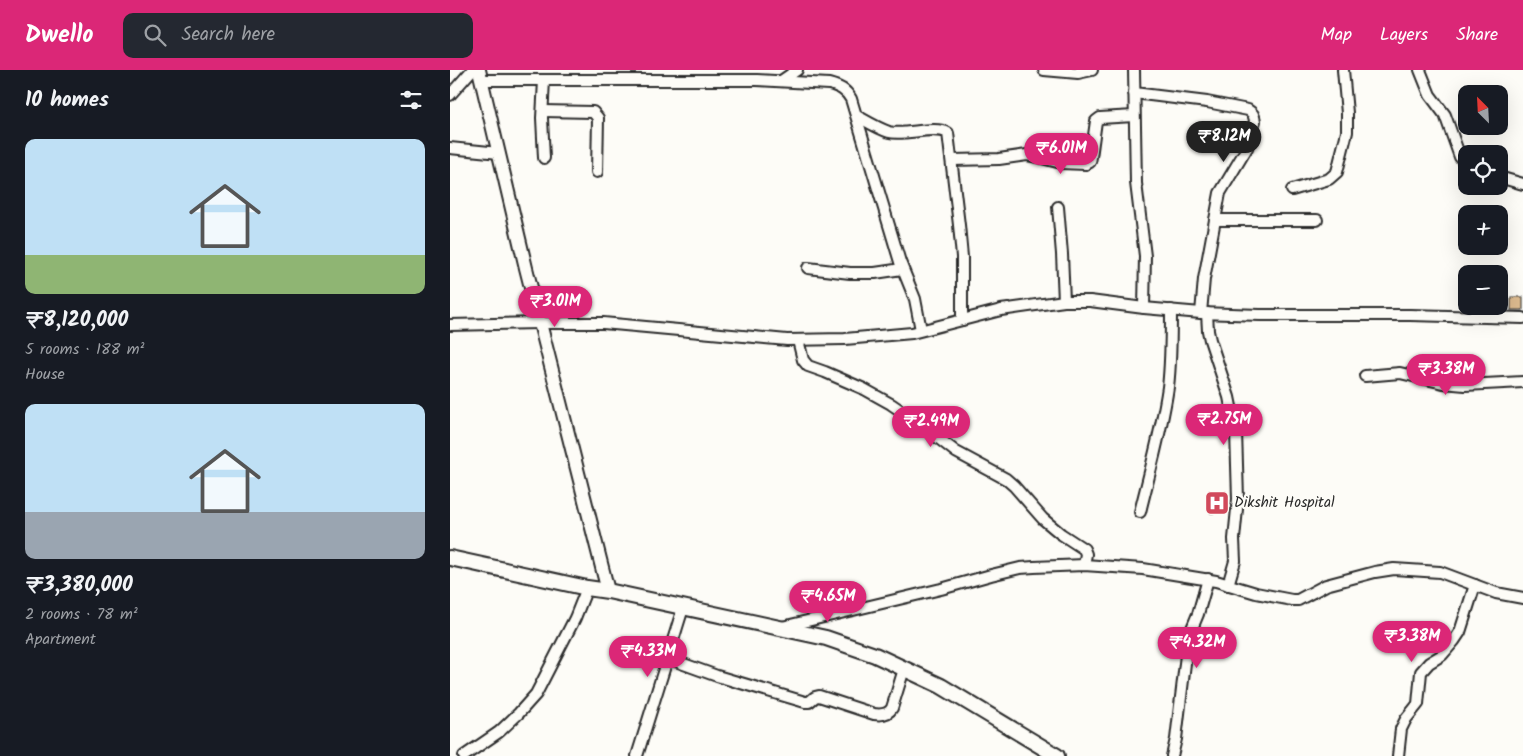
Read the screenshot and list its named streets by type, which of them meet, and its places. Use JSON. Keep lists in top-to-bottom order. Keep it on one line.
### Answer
{"places":{"hospital":["Dikshit Hospital"]},"north":"top left","page":{"header":"Dwello","search":"Search here","nav":["Map","Layers","Share"],"heading":"10 homes","map_buttons":["+","−"],"price":["₹8.12M","₹6.01M","₹3.01M","₹3.38M","₹2.75M","₹2.49M","₹4.65M","₹3.38M","₹4.32M","₹4.33M"],"list":[{"name":"₹8,120,000","note":"5 rooms · 188 m² · House"},{"name":"₹3,380,000","note":"2 rooms · 78 m² · Apartment"}]}}
